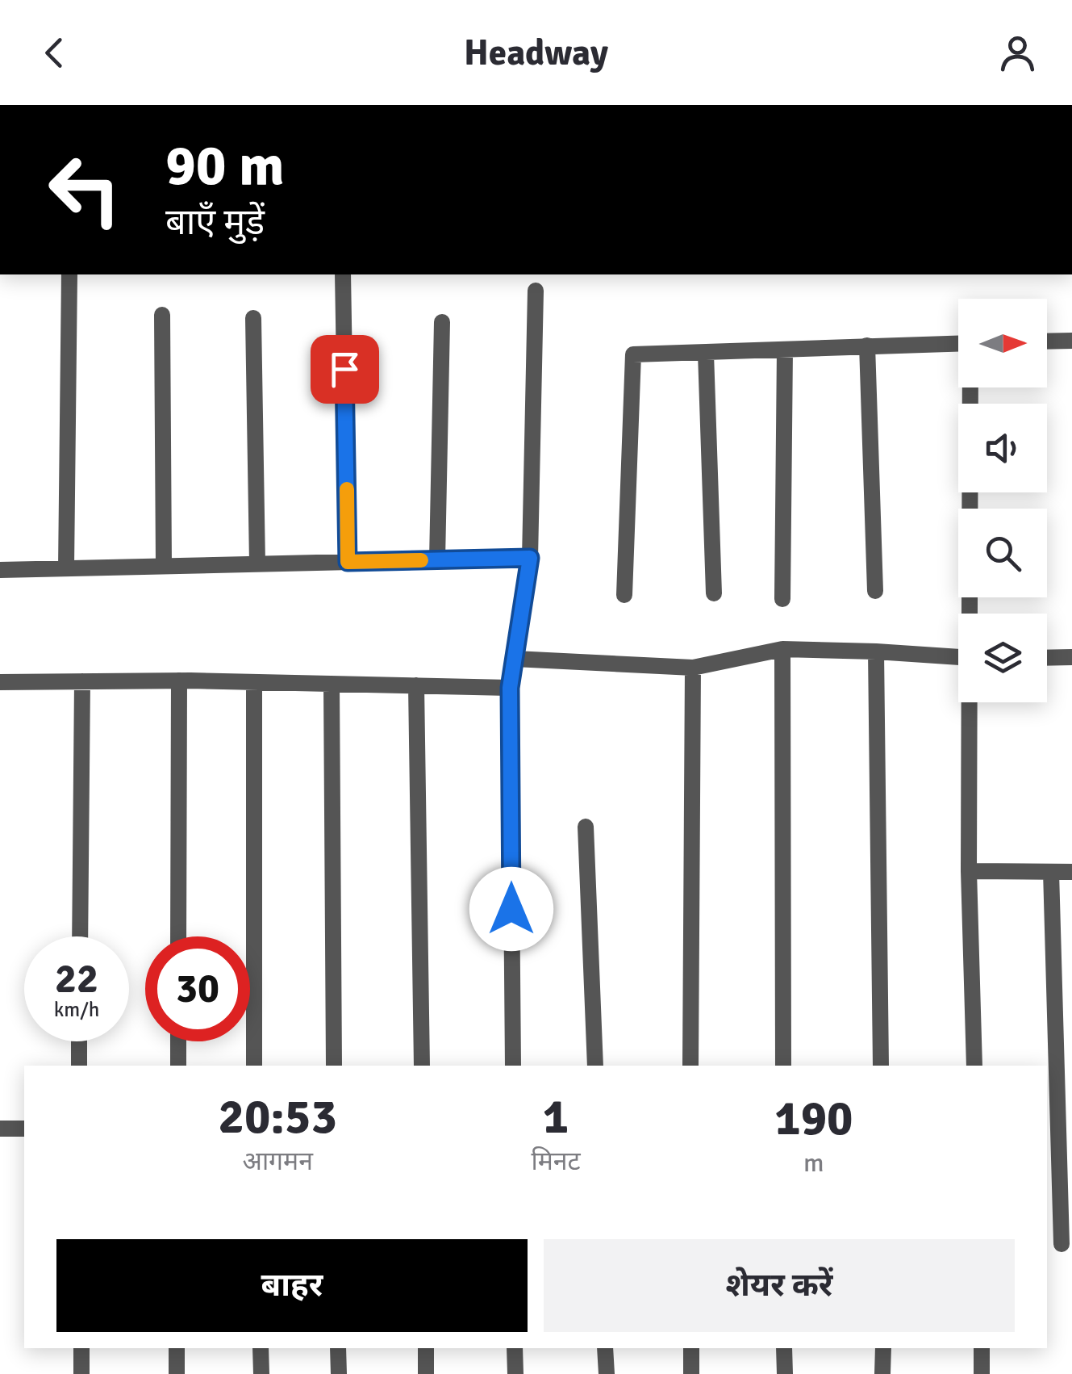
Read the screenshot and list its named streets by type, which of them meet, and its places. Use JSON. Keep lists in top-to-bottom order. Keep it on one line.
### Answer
{"north":"right","page":{"header":"Headway","turn":["90 m","बाएँ मुड़ें"],"speed":"22 km/h","limit":"30","eta":["20:53","आगमन","1","मिनट","190","m"],"buttons":["बाहर","शेयर करें"]}}
